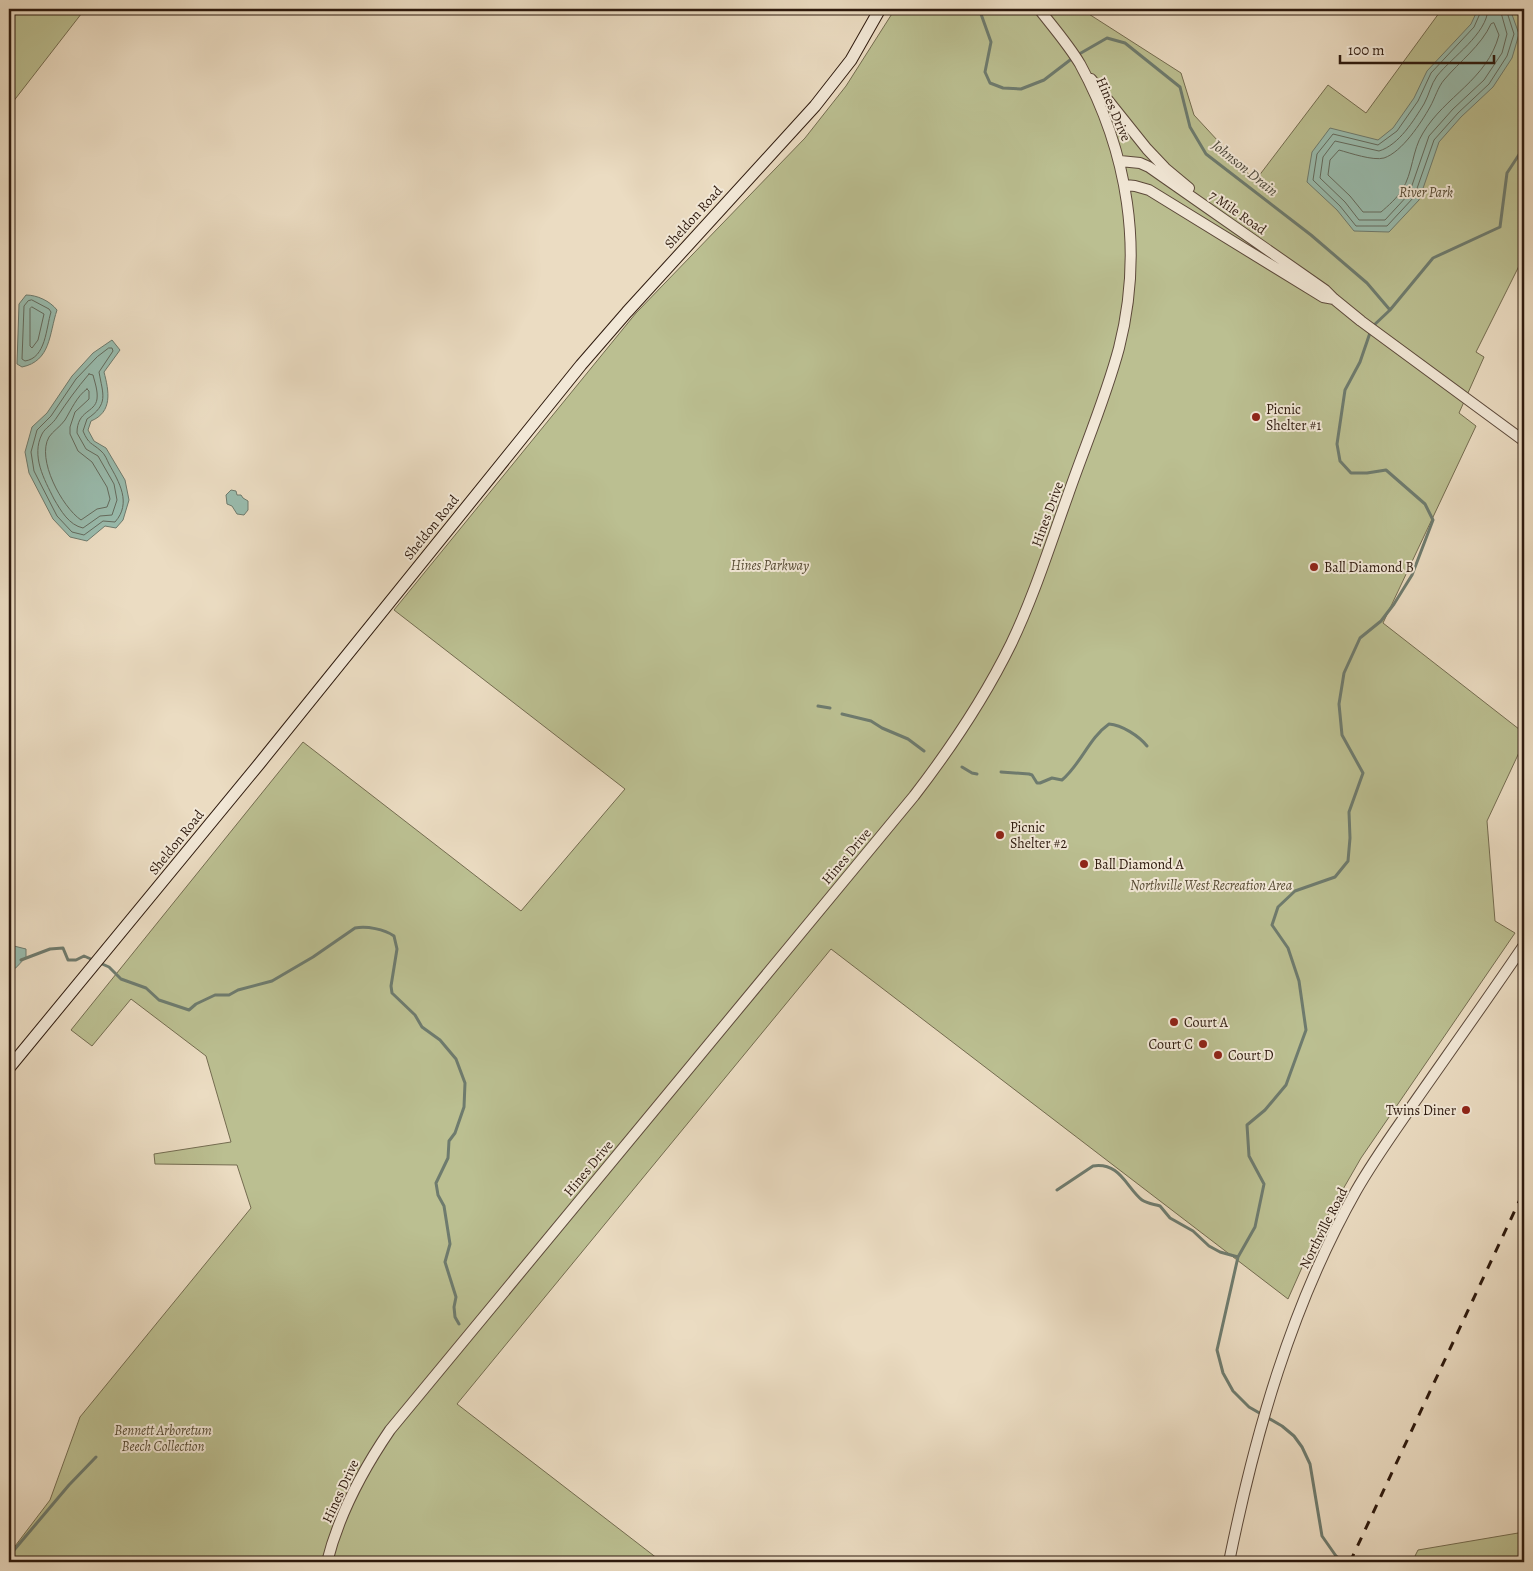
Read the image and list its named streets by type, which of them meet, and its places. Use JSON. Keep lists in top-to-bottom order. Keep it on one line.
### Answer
{"streets":{"main road":["Sheldon Road"],"street":["Hines Drive","7 Mile Road","Northville Road"]},"crossings":[["Hines Drive","7 Mile Road"]],"water":["Johnson Drain"],"parks":["River Park","Hines Parkway","Northville West Recreation Area","Bennett Arboretum Beech Collection"],"places":["Picnic Shelter #1","Ball Diamond B","Picnic Shelter #2","Ball Diamond A","Court A","Court C","Court D","Twins Diner"],"scale_bar":"100 m"}
